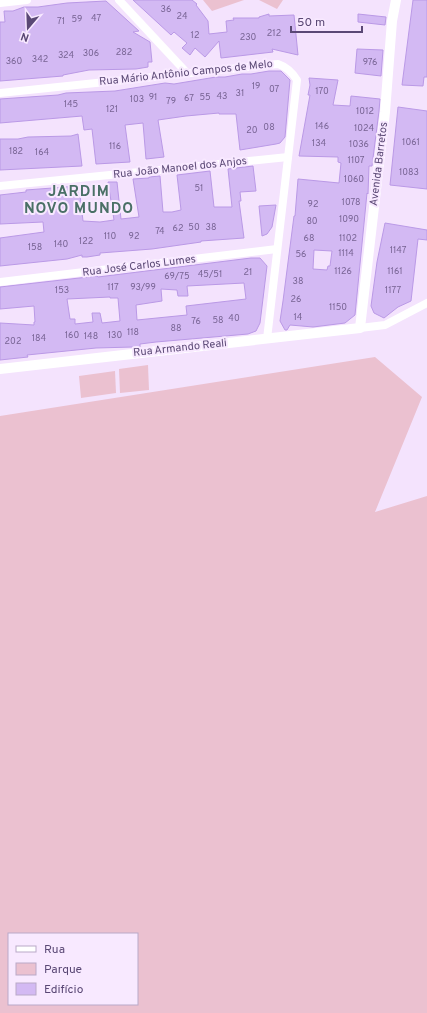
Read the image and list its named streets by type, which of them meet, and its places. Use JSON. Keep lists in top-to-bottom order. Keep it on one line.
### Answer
{"streets":{"street":["Rua Mário Antônio Campos de Melo","Avenida Barretos","Rua João Manoel dos Anjos","Rua José Carlos Lumes","Rua Armando Reali"]},"crossings":[["Rua Mário Antônio Campos de Melo","Rua João Manoel dos Anjos"],["Rua Mário Antônio Campos de Melo","Rua José Carlos Lumes"],["Rua Mário Antônio Campos de Melo","Rua Armando Reali"],["Avenida Barretos","Rua Armando Reali"]],"districts":["JARDIM NOVO MUNDO"],"house_numbers":["36","24","47","59","71","212","12","230","282","306","324","342","360","976","19","07","170","31","43","91","55","67","103","79","145","121","1012","146","08","1024","20","1061","134","1036","116","182","164","1107","1083","1060","51","1078","92","1090","80","50","38","62","74","110","92","68","1102","122","140","158","1147","1114","56","1126","1161","21","45/51","69/75","38","117","93/99","153","1177","26","1150","14","40","58","76","88","118","160","130","148","184","202"],"legend":["Rua","Parque","Edifício"],"scale_bar":"50 m","north":"bottom"}
